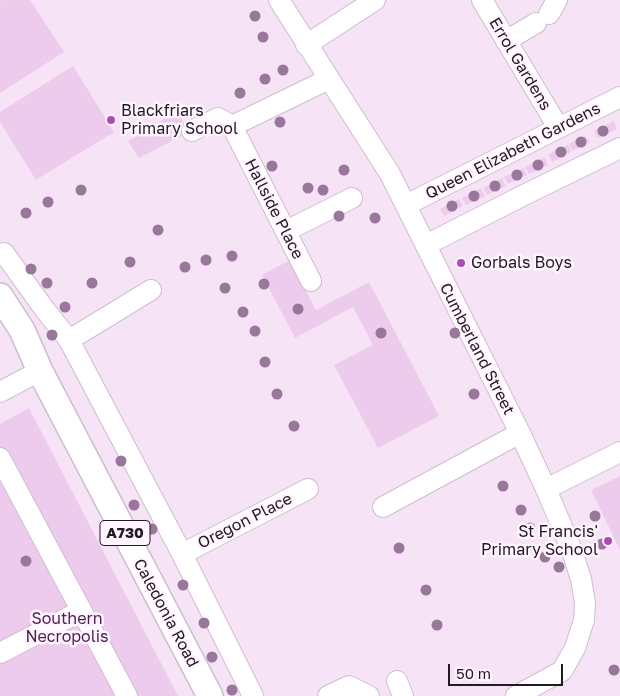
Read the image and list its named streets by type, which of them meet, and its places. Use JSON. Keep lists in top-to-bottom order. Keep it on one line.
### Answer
{"streets":{"main road":["A730","Caledonia Road"],"street":["Errol Gardens","Queen Elizabeth Gardens","Hallside Place","Cumberland Street","Oregon Place"]},"crossings":[["Errol Gardens","Queen Elizabeth Gardens"],["Queen Elizabeth Gardens","Cumberland Street"]],"parks":["Southern Necropolis"],"places":["Blackfriars Primary School","Gorbals Boys","St Francis' Primary School"],"scale_bar":"50 m"}
